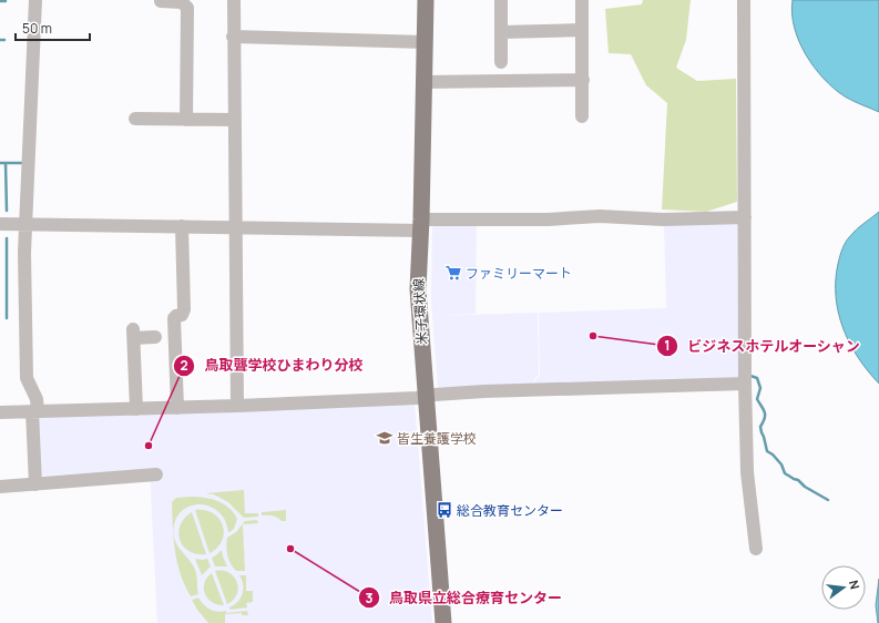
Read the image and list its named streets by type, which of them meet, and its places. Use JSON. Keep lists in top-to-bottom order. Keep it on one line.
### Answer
{"streets":{"main road":["米子環状線"]},"places":{"supermarket":["ファミリーマート"],"other":["ビジネスホテルオーシャン","鳥取聾学校ひまわり分校","鳥取県立総合療育センター"],"school or university":["皆生養護学校"],"bus stop":["総合教育センター"]},"scale_bar":"50 m","north":"right"}
